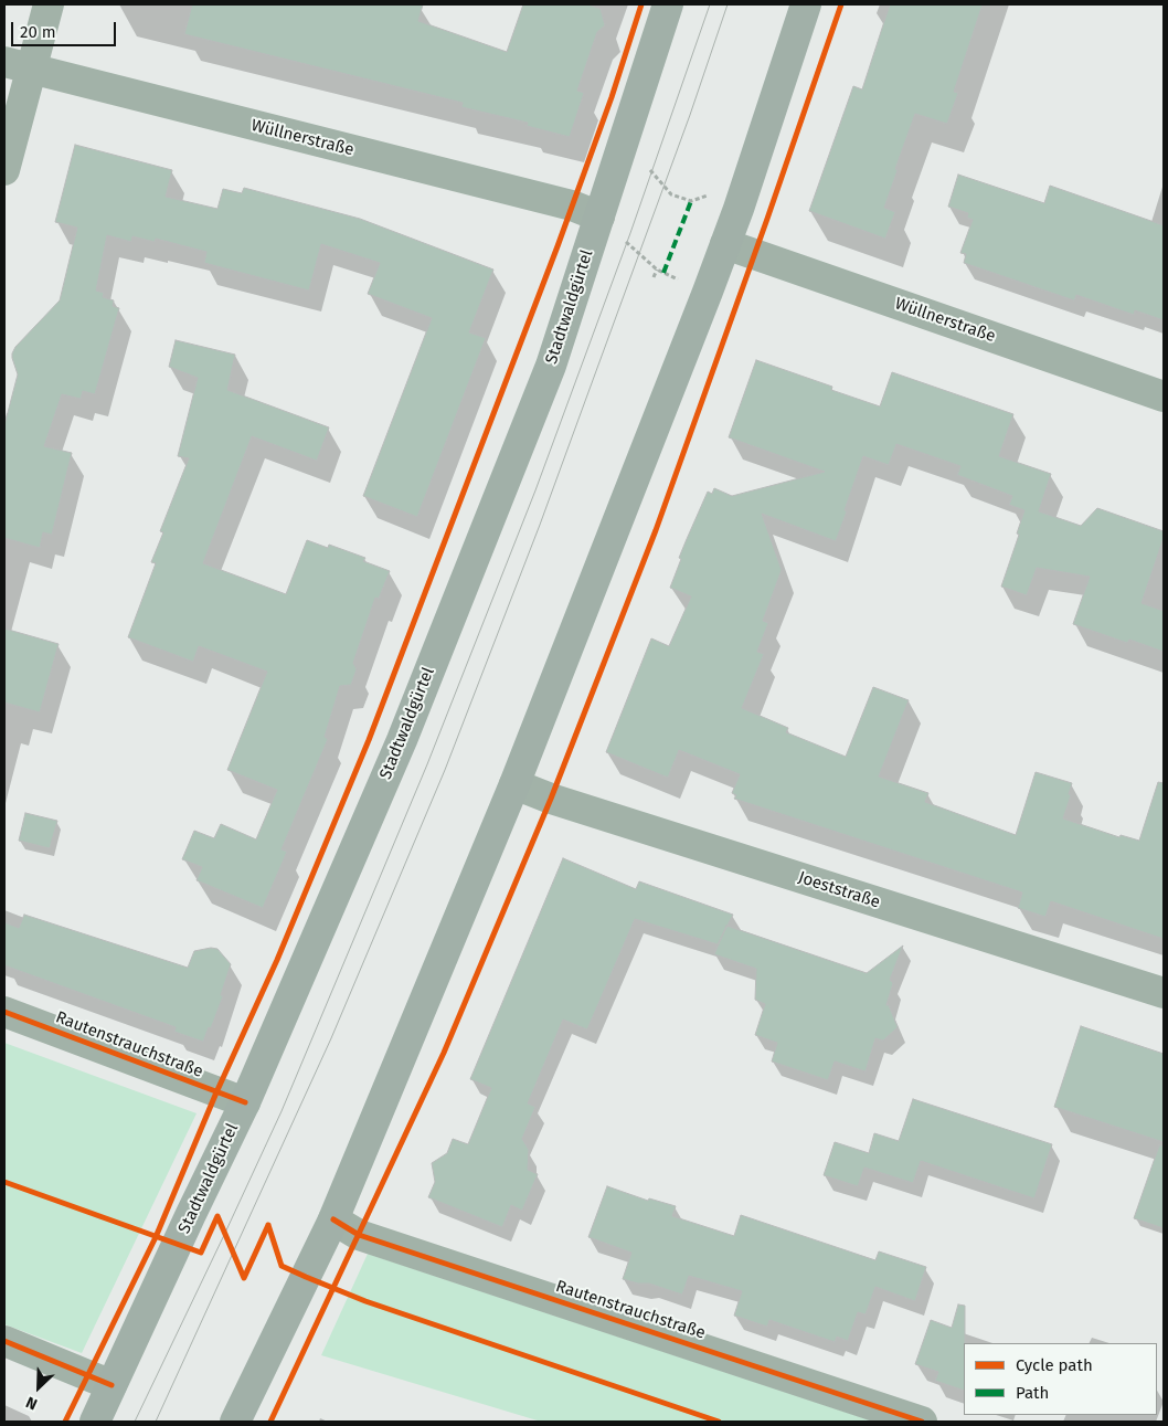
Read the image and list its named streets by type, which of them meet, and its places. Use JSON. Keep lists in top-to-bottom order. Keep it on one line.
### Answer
{"streets":{"main road":["Stadtwaldgürtel"],"street":["Wüllnerstraße","Joeststraße","Rautenstrauchstraße"]},"crossings":[["Wüllnerstraße","Stadtwaldgürtel"],["Stadtwaldgürtel","Rautenstrauchstraße"]],"legend":["Cycle path","Path"],"scale_bar":"20 m","north":"bottom left"}
